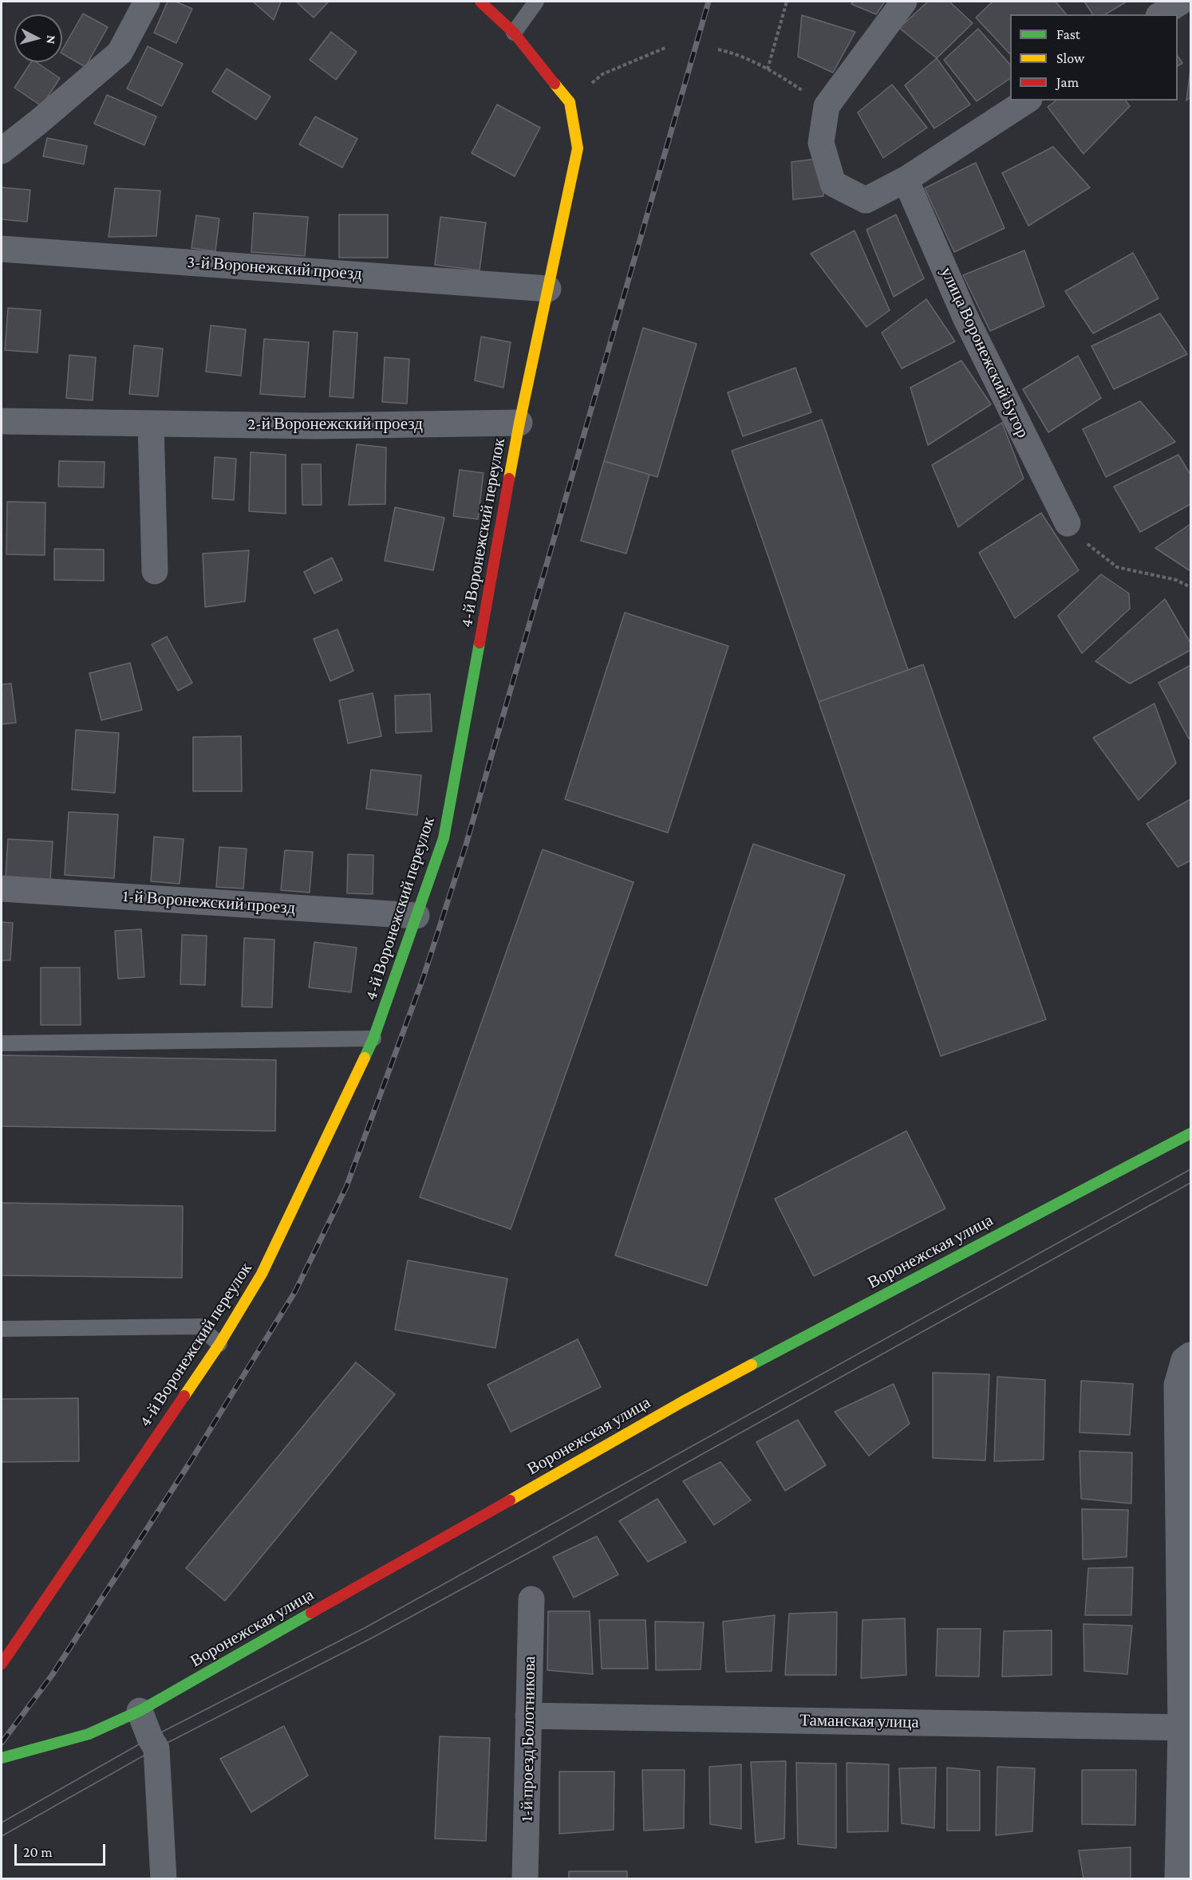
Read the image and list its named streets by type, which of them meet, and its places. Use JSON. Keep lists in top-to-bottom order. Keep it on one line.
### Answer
{"streets":{"street":["3-й Воронежский проезд","улица Воронежский Бугор","2-й Воронежский проезд","4-й Воронежский переулок","1-й Воронежский проезд","Воронежская улица","Таманская улица","1-й проезд Болотникова"]},"crossings":[["3-й Воронежский проезд","4-й Воронежский переулок"],["2-й Воронежский проезд","4-й Воронежский переулок"],["4-й Воронежский переулок","1-й Воронежский проезд"],["Таманская улица","1-й проезд Болотникова"]],"legend":["Fast","Slow","Jam"],"scale_bar":"20 m","north":"right"}
